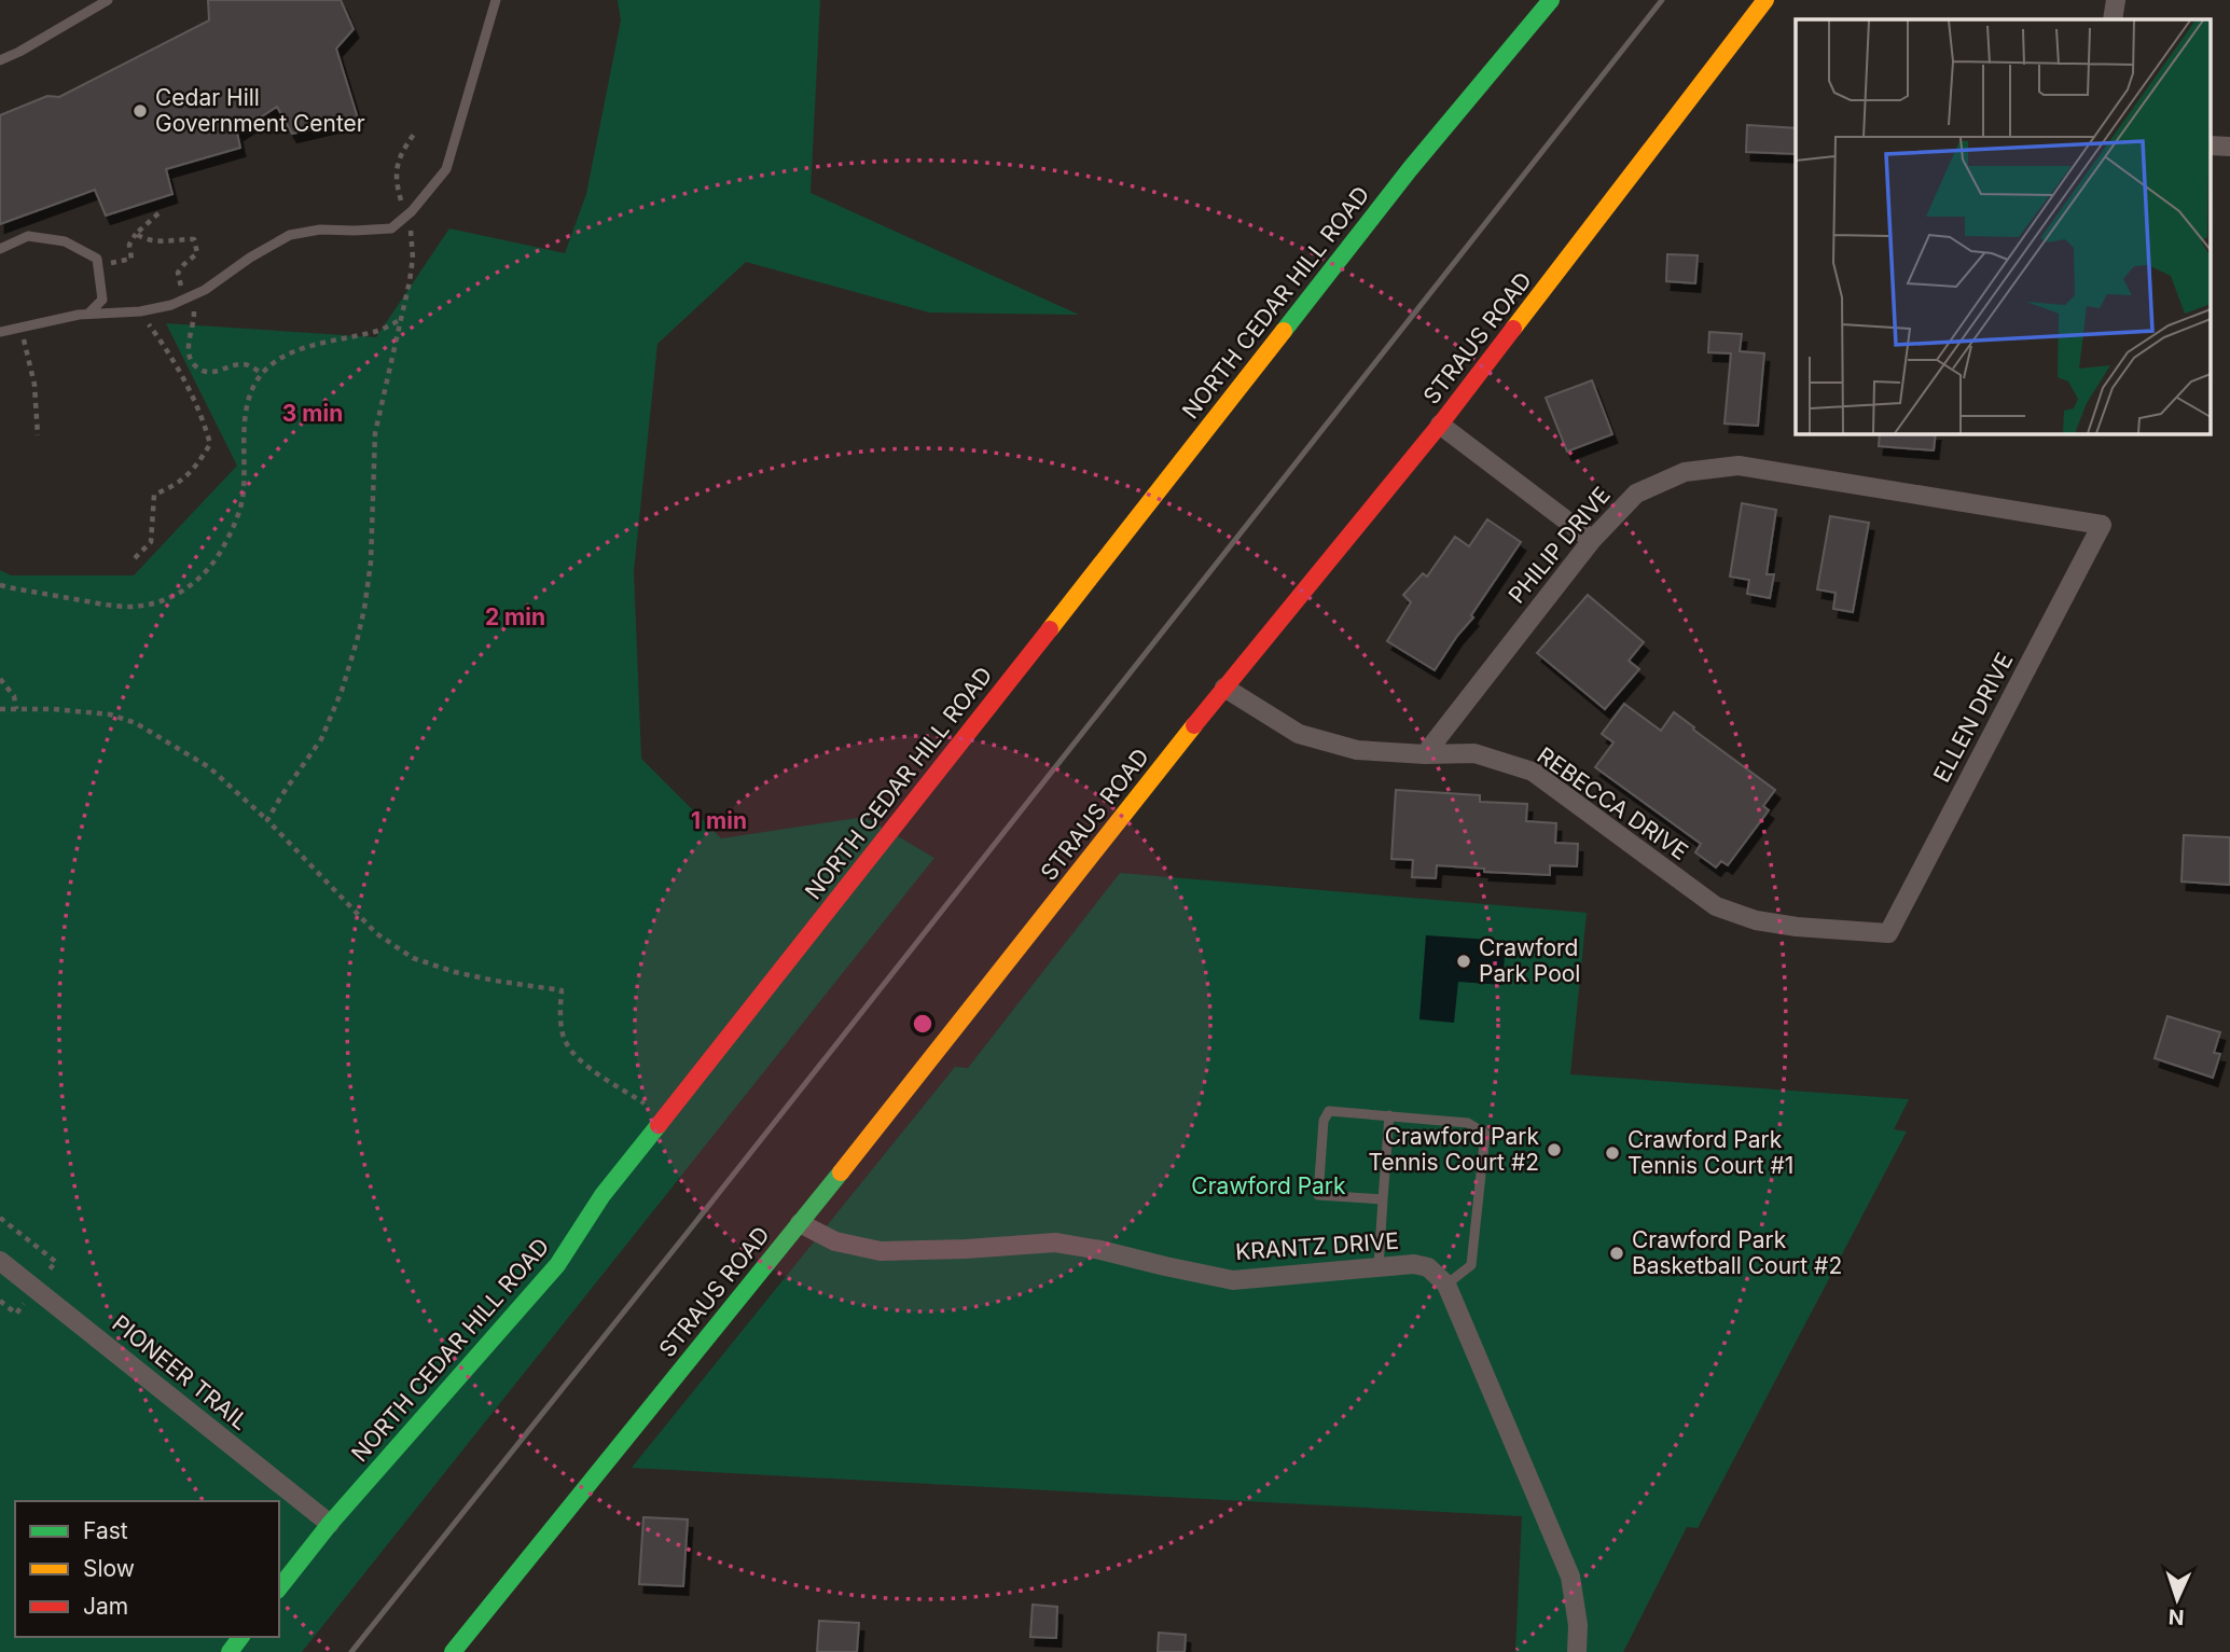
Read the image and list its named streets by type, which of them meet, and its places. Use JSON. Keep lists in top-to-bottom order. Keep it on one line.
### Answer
{"streets":{"street":["NORTH CEDAR HILL ROAD","STRAUS ROAD","PHILIP DRIVE","ELLEN DRIVE","REBECCA DRIVE","KRANTZ DRIVE","PIONEER TRAIL"]},"crossings":[["NORTH CEDAR HILL ROAD","PIONEER TRAIL"],["STRAUS ROAD","REBECCA DRIVE"],["STRAUS ROAD","KRANTZ DRIVE"],["PHILIP DRIVE","ELLEN DRIVE"],["PHILIP DRIVE","REBECCA DRIVE"],["ELLEN DRIVE","REBECCA DRIVE"]],"parks":["Crawford Park"],"places":["Cedar Hill Government Center","Crawford Park Pool","Crawford Park Tennis Court #2","Crawford Park Tennis Court #1","Crawford Park Basketball Court #2"],"legend":["Fast","Slow","Jam"],"north":"bottom","rings":["3 min","2 min","1 min"]}
